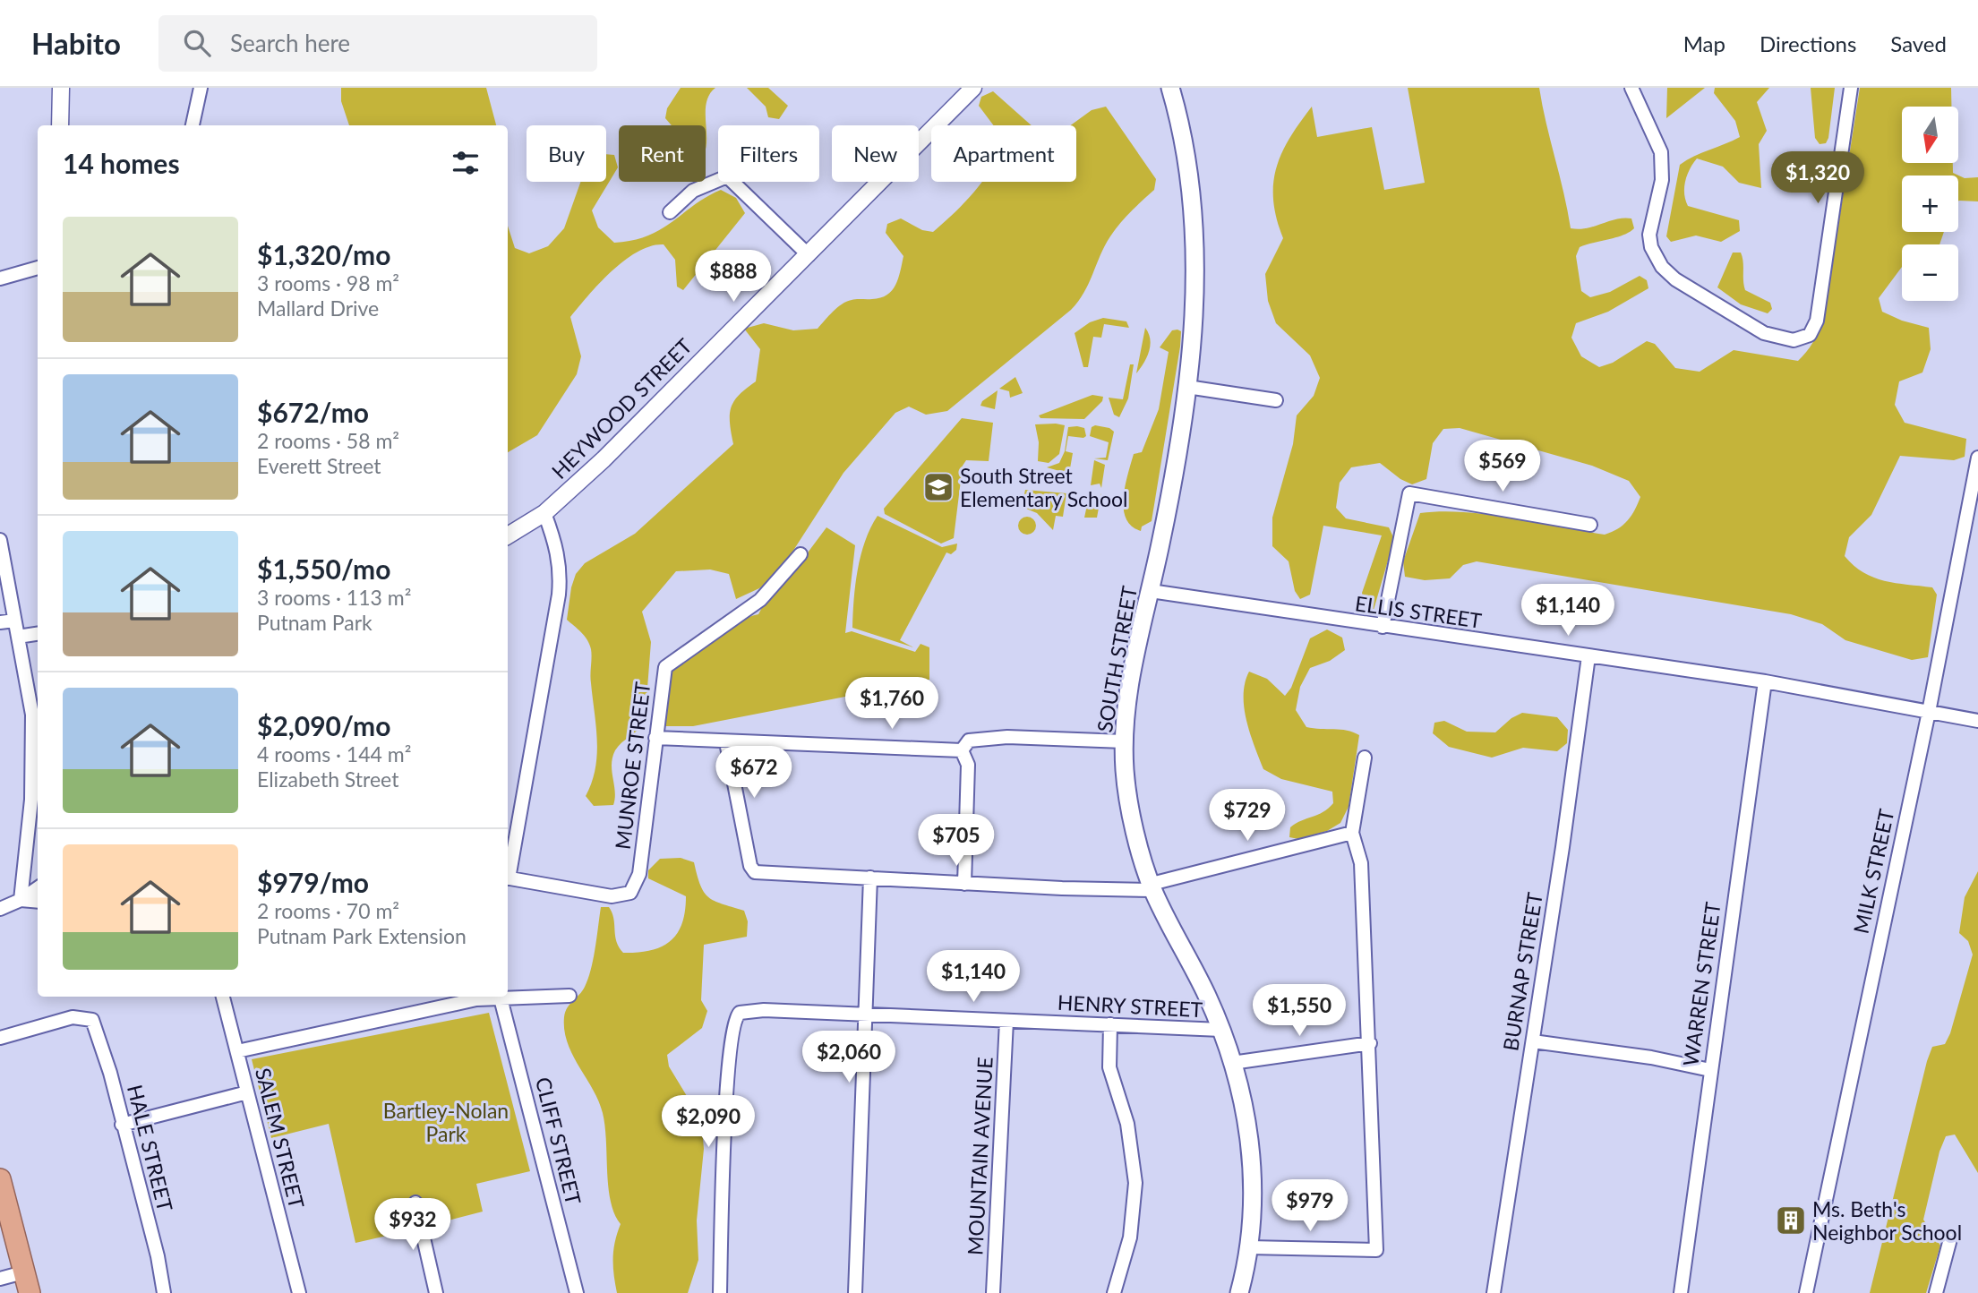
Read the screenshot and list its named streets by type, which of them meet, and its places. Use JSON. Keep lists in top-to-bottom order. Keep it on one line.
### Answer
{"streets":{"main road":["SOUTH STREET"],"street":["HEYWOOD STREET","ELLIS STREET","MUNROE STREET","MILK STREET","BURNAP STREET","WARREN STREET","HENRY STREET","SALEM STREET","CLIFF STREET","HALE STREET","MOUNTAIN AVENUE"]},"crossings":[["ELLIS STREET","SOUTH STREET"],["ELLIS STREET","MILK STREET"],["ELLIS STREET","BURNAP STREET"],["ELLIS STREET","WARREN STREET"],["SOUTH STREET","HENRY STREET"],["HENRY STREET","MOUNTAIN AVENUE"]],"parks":["Bartley-Nolan Park"],"places":{"school or university":["South Street Elementary School"],"building":["Ms. Beth's Neighbor School"]},"north":"bottom","page":{"header":"Habito","search":"Search here","nav":["Map","Directions","Saved"],"map_buttons":["+","−"],"chip":["Buy","Rent","Filters","New","Apartment"],"heading":"14 homes","price":["$1,320","$888","$569","$1,140","$1,760","$672","$729","$705","$1,140","$1,550","$2,060","$2,090","$979","$932"],"list":[{"name":"$1,320/mo","note":"3 rooms · 98 m² · Mallard Drive"},{"name":"$672/mo","note":"2 rooms · 58 m² · Everett Street"},{"name":"$1,550/mo","note":"3 rooms · 113 m² · Putnam Park"},{"name":"$2,090/mo","note":"4 rooms · 144 m² · Elizabeth Street"},{"name":"$979/mo","note":"2 rooms · 70 m² · Putnam Park Extension"}]}}
